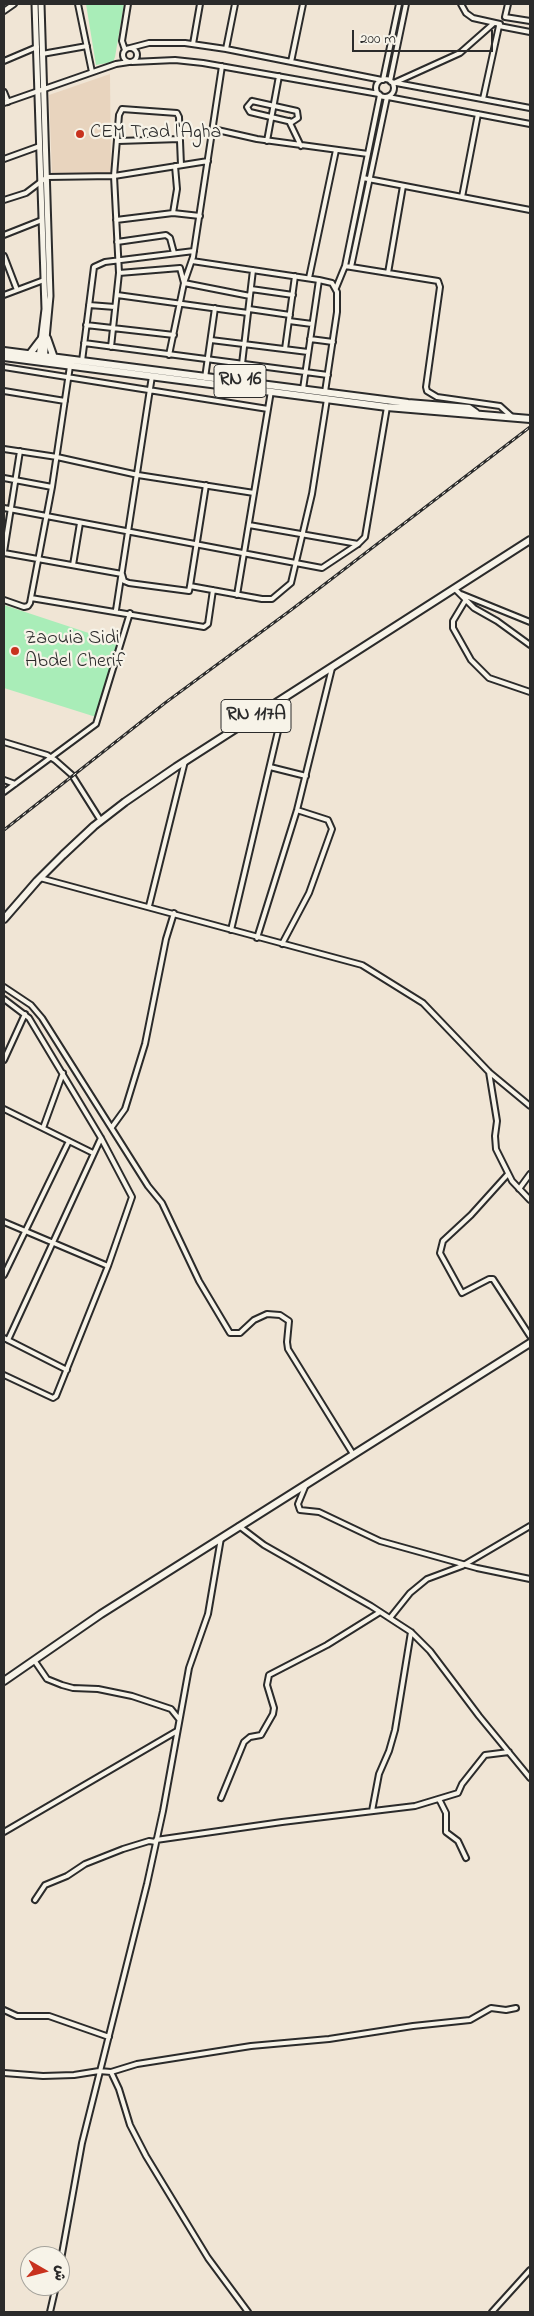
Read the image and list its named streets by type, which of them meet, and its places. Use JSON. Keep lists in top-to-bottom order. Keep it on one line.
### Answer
{"streets":{"main road":["RN 16","RN 117A"]},"places":["CEM Trad l'Agha","Zaouia Sidi Abdel Cherif"],"scale_bar":"200 m","north":"right"}
